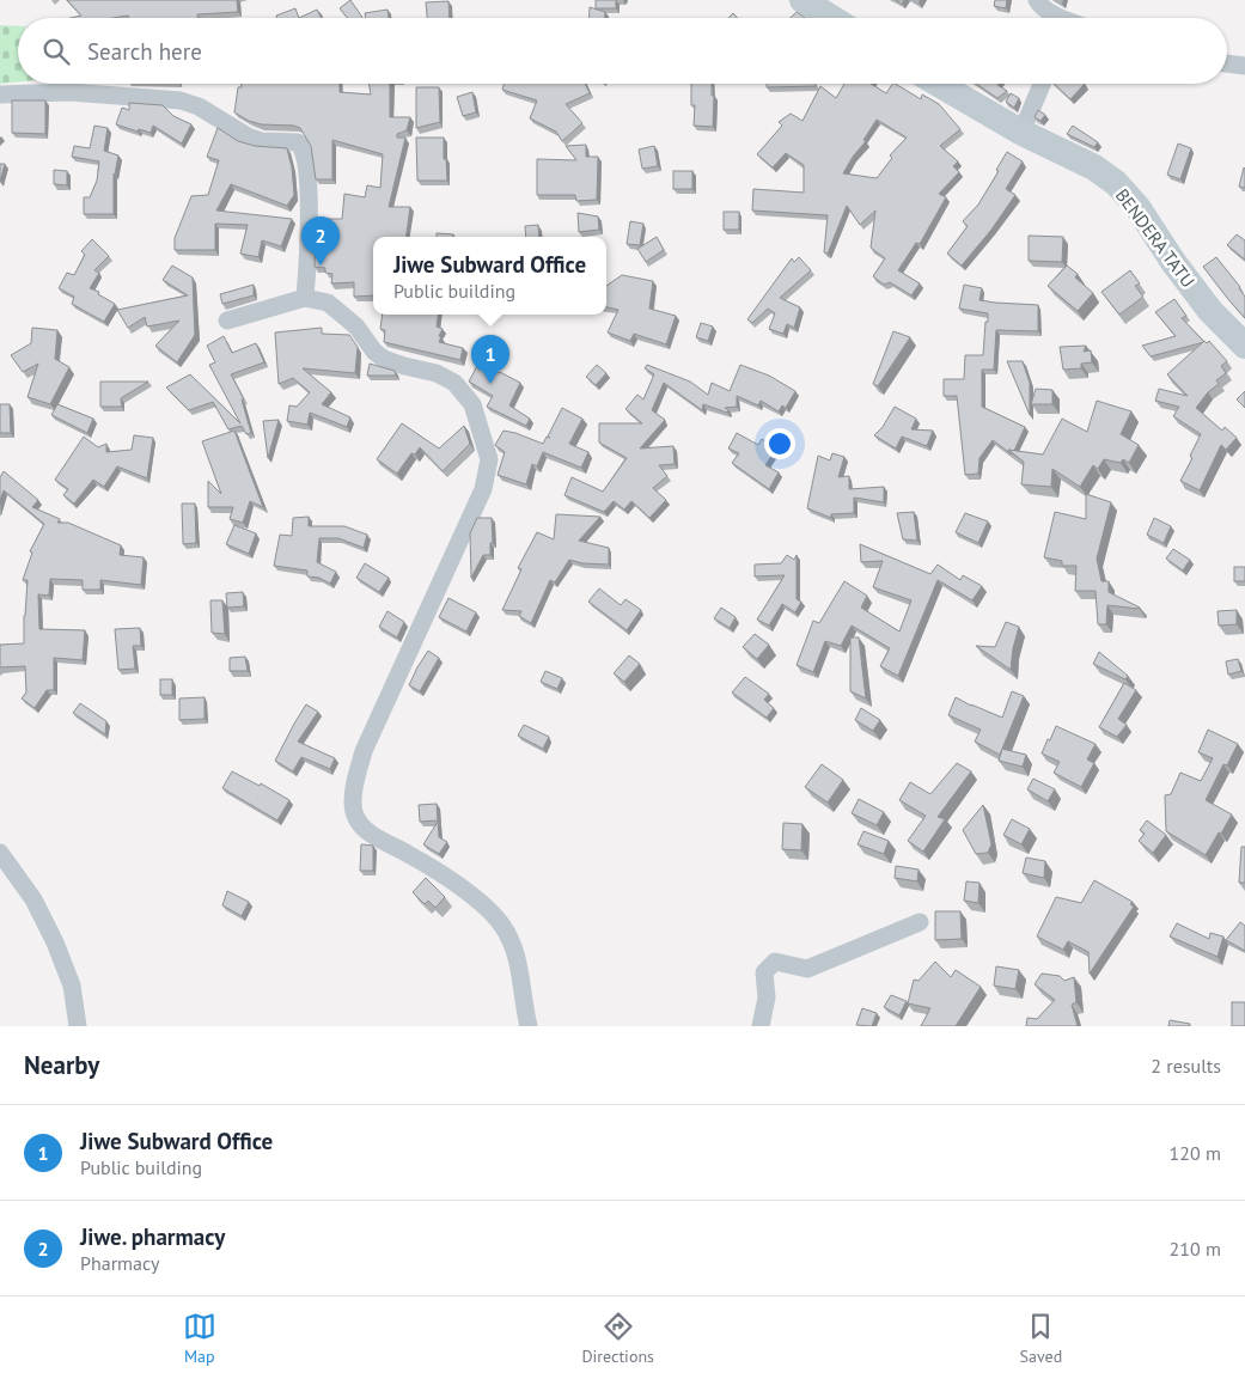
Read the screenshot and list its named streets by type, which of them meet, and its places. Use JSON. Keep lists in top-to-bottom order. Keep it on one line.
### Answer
{"streets":{"main road":["BENDERA TATU"]},"page":{"search":"Search here","pins":["2","1"],"popup":["Jiwe Subward Office","Public building"],"heading":["Nearby","2 results"],"list":[{"mark":"1","name":"Jiwe Subward Office","note":"Public building","value":"120 m"},{"mark":"2","name":"Jiwe. pharmacy","note":"Pharmacy","value":"210 m"}],"nav":["Map","Directions","Saved"]}}
